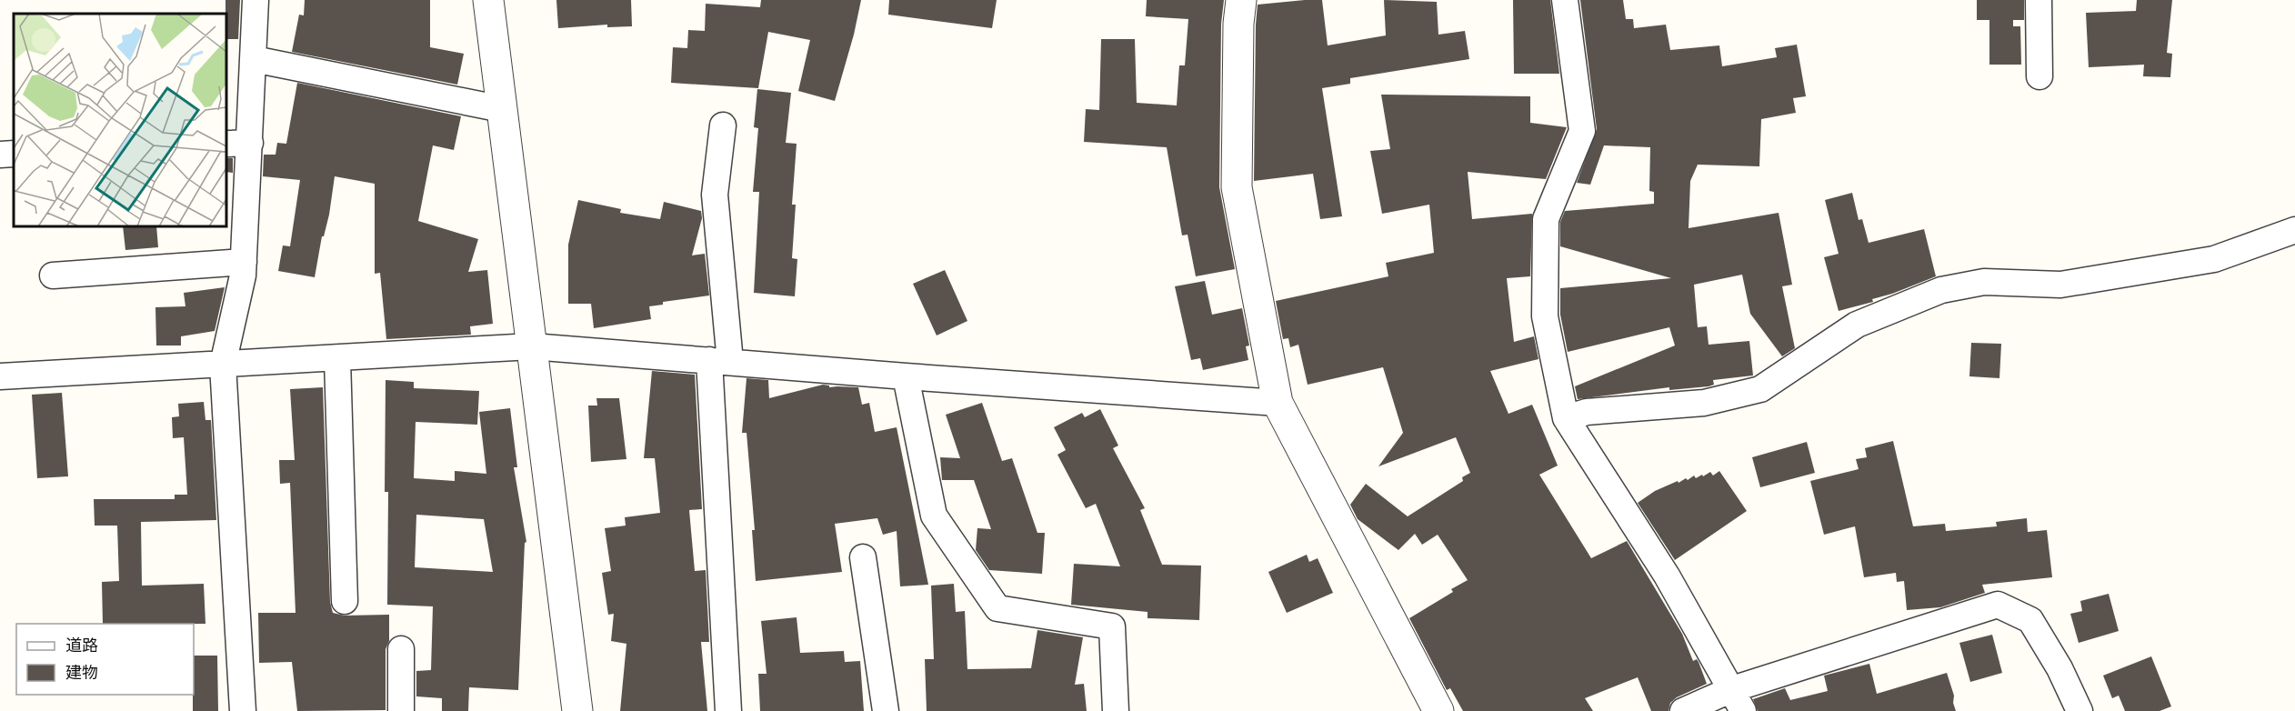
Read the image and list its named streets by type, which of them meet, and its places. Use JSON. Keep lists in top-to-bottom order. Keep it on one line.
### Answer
{"legend":["道路","建物"]}
